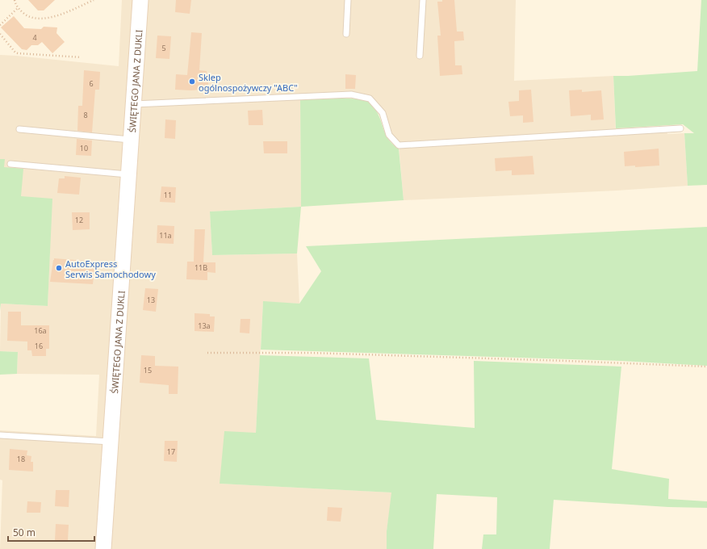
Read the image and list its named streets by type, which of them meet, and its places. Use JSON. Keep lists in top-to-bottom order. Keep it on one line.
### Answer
{"streets":{"main road":["ŚWIĘTEGO JANA Z DUKLI"]},"places":["Sklep ogólnospożywczy \"ABC\"","AutoExpress Serwis Samochodowy"],"house_numbers":["4","5","6","8","10","11","12","11a","11B","13","13a","16a","16","15","17","18"],"scale_bar":"50 m"}
